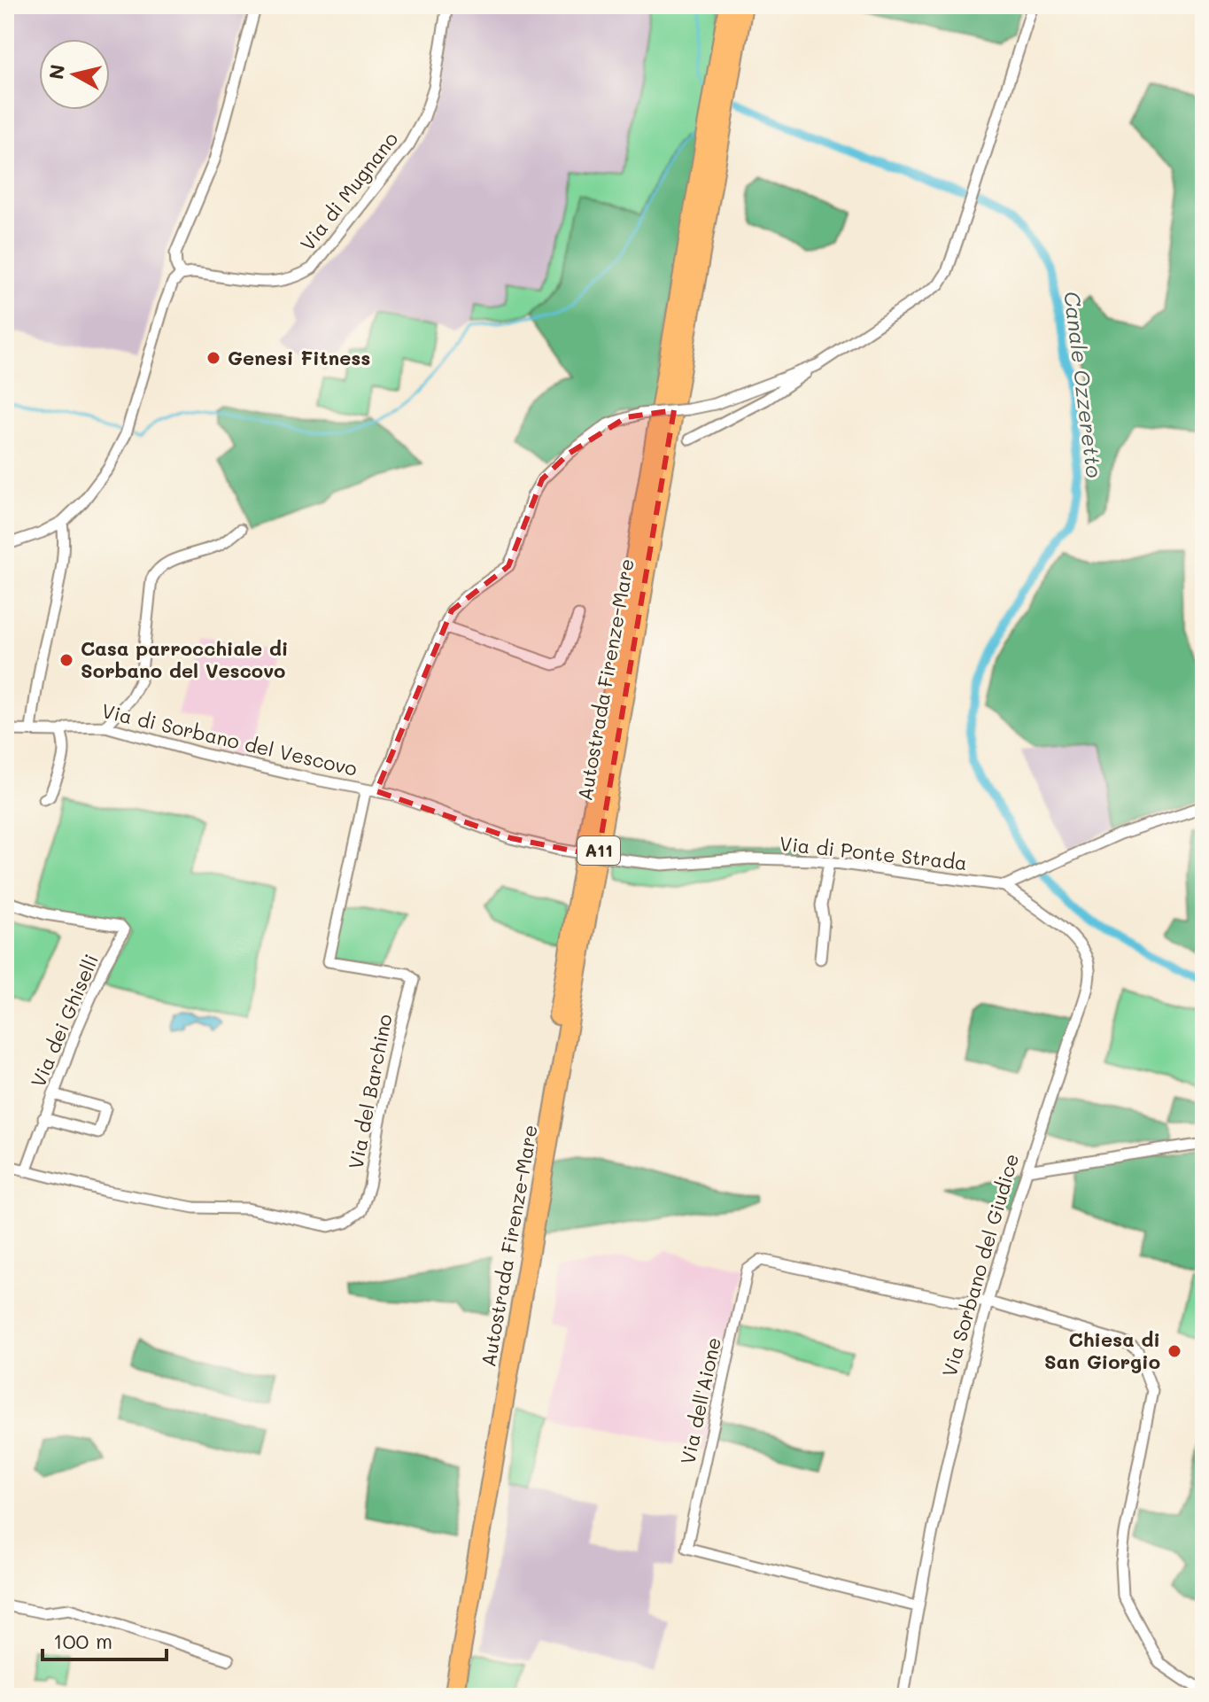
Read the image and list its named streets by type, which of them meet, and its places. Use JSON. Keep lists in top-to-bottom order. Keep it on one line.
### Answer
{"streets":{"highway":["Autostrada Firenze-Mare","A11"],"street":["Via di Mugnano","Via di Sorbano del Vescovo","Via di Ponte Strada","Via dei Ghiselli","Via del Barchino","Via Sorbano del Giudice","Via dell'Aione"]},"crossings":[["Via di Sorbano del Vescovo","Via di Ponte Strada"],["Via di Sorbano del Vescovo","Via del Barchino"],["Via di Ponte Strada","Via del Barchino"],["Via di Ponte Strada","Via Sorbano del Giudice"],["Via dei Ghiselli","Via del Barchino"],["Via Sorbano del Giudice","Via dell'Aione"]],"water":["Canale Ozzeretto"],"places":["Genesi Fitness","Casa parrocchiale di Sorbano del Vescovo","Chiesa di San Giorgio"],"scale_bar":"100 m","north":"left"}
